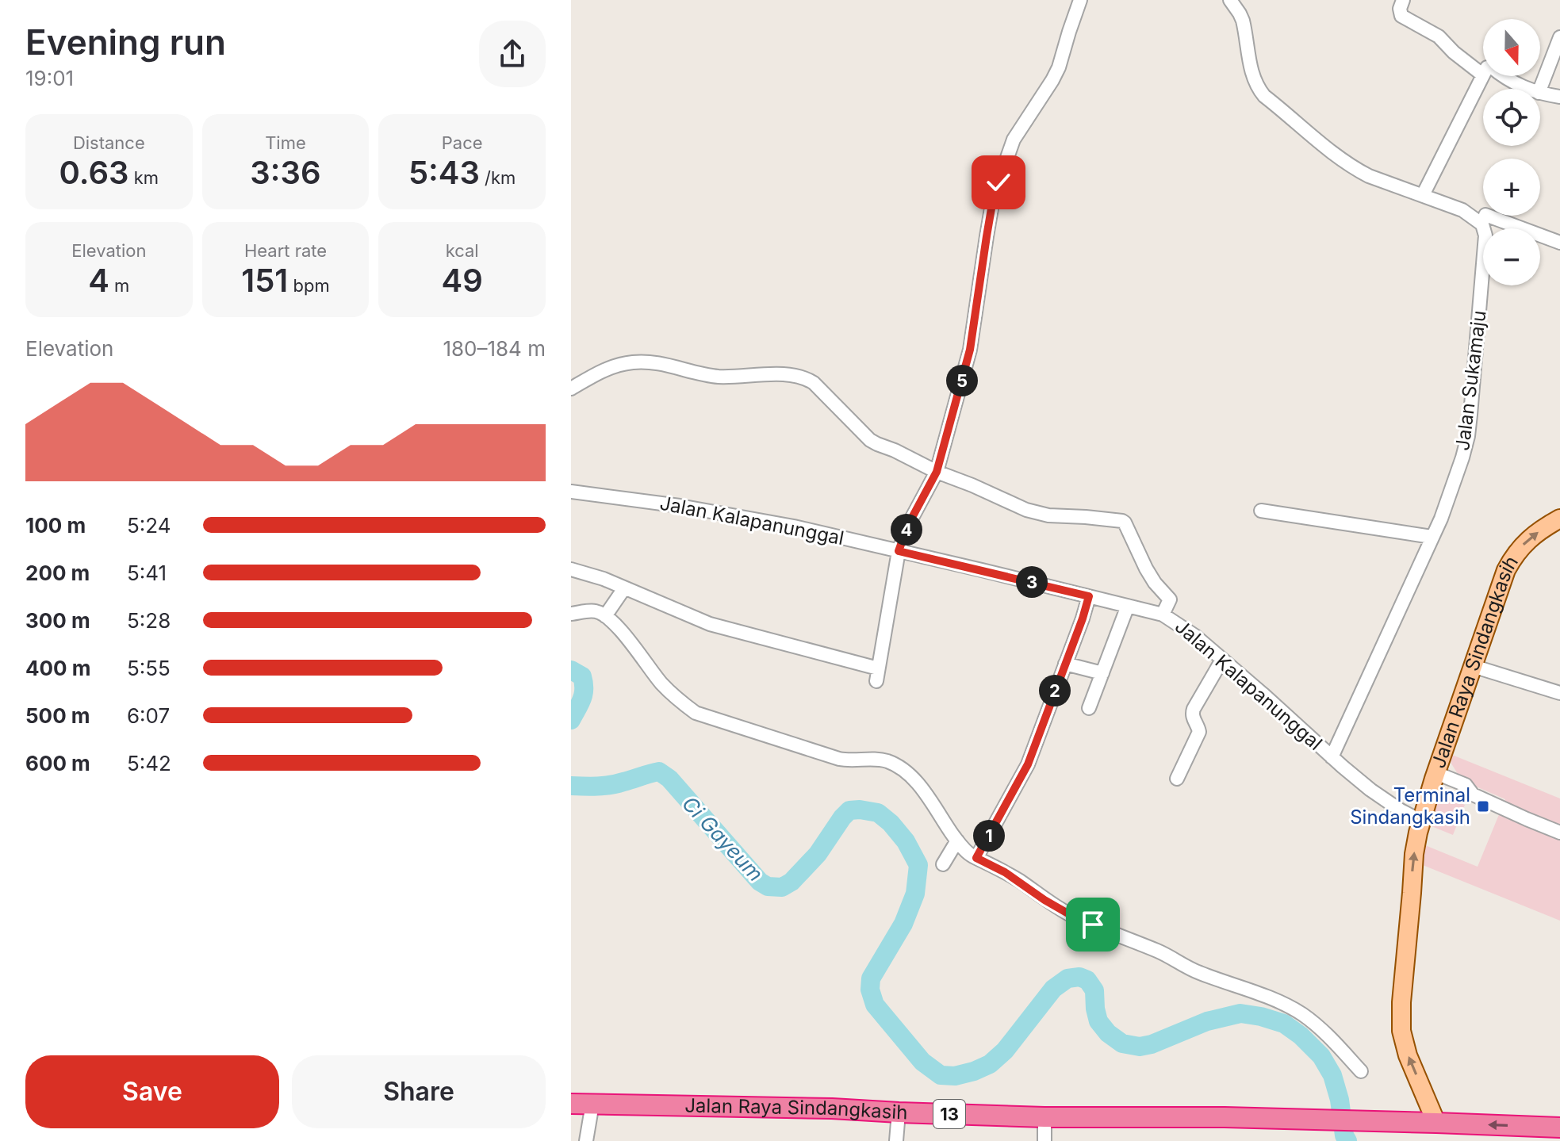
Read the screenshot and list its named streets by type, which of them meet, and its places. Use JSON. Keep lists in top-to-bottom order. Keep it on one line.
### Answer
{"streets":{"highway":["Jalan Raya Sindangkasih","13"],"street":["Jalan Sukamaju","Jalan Kalapanunggal"]},"crossings":[["Jalan Sukamaju","Jalan Kalapanunggal"],["Jalan Kalapanunggal","Jalan Raya Sindangkasih"],["Jalan Raya Sindangkasih","13"]],"water":["Ci Gayeum"],"places":{"transit":["Terminal Sindangkasih"]},"north":"bottom","page":{"heading":["Evening run","19:01"],"map_buttons":["+","−"],"stats":[["Distance","0.63 km"],["Time","3:36"],["Pace","5:43 /km"],["Elevation","4 m"],["Heart rate","151 bpm"],["kcal","49"]],"chart":["Elevation","180–184 m"],"pins":["5","4","3","2","1"],"list":[{"name":"100 m","note":"5:24"},{"name":"200 m","note":"5:41"},{"name":"300 m","note":"5:28"},{"name":"400 m","note":"5:55"},{"name":"500 m","note":"6:07"},{"name":"600 m","note":"5:42"}],"buttons":["Save","Share"]}}
